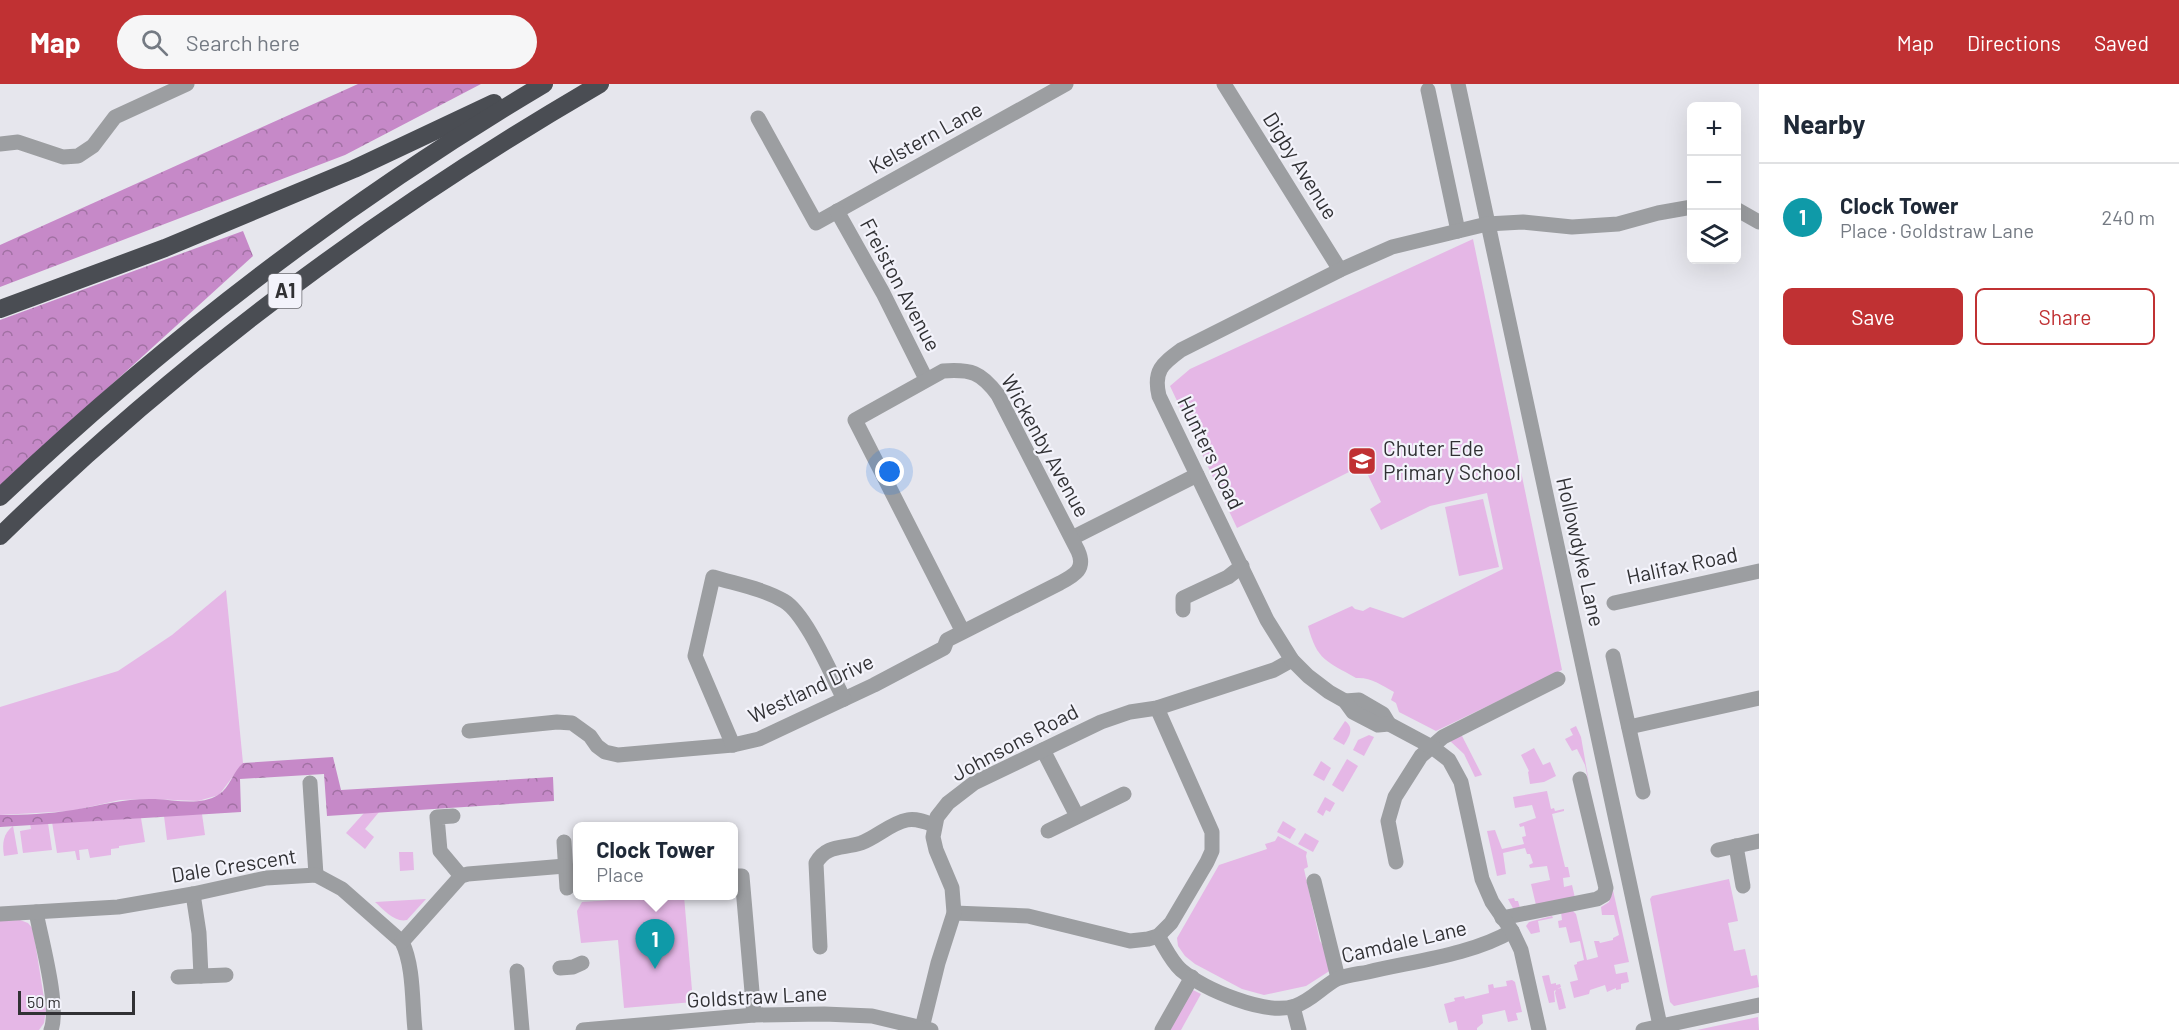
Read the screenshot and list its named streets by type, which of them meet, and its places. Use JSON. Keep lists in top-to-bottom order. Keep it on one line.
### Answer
{"streets":{"highway":["A1"],"street":["Kelstern Lane","Digby Avenue","Freiston Avenue","Wickenby Avenue","Hunters Road","Hollowdyke Lane","Halifax Road","Westland Drive","Johnsons Road","Dale Crescent","Camdale Lane","Goldstraw Lane"]},"crossings":[["Kelstern Lane","Freiston Avenue"],["Digby Avenue","Hunters Road"],["Freiston Avenue","Wickenby Avenue"],["Wickenby Avenue","Westland Drive"],["Hunters Road","Hollowdyke Lane"],["Hunters Road","Johnsons Road"],["Hunters Road","Camdale Lane"]],"places":{"school or university":["Chuter Ede Primary School"]},"scale_bar":"50 m","page":{"header":"Map","search":"Search here","nav":["Map","Directions","Saved"],"heading":"Nearby","map_buttons":["+","−"],"list":[{"mark":"1","name":"Clock Tower","note":"Place · Goldstraw Lane","value":"240 m"}],"buttons":["Save","Share"],"popup":["Clock Tower","Place"],"pins":"1","scale":"50 m"}}
